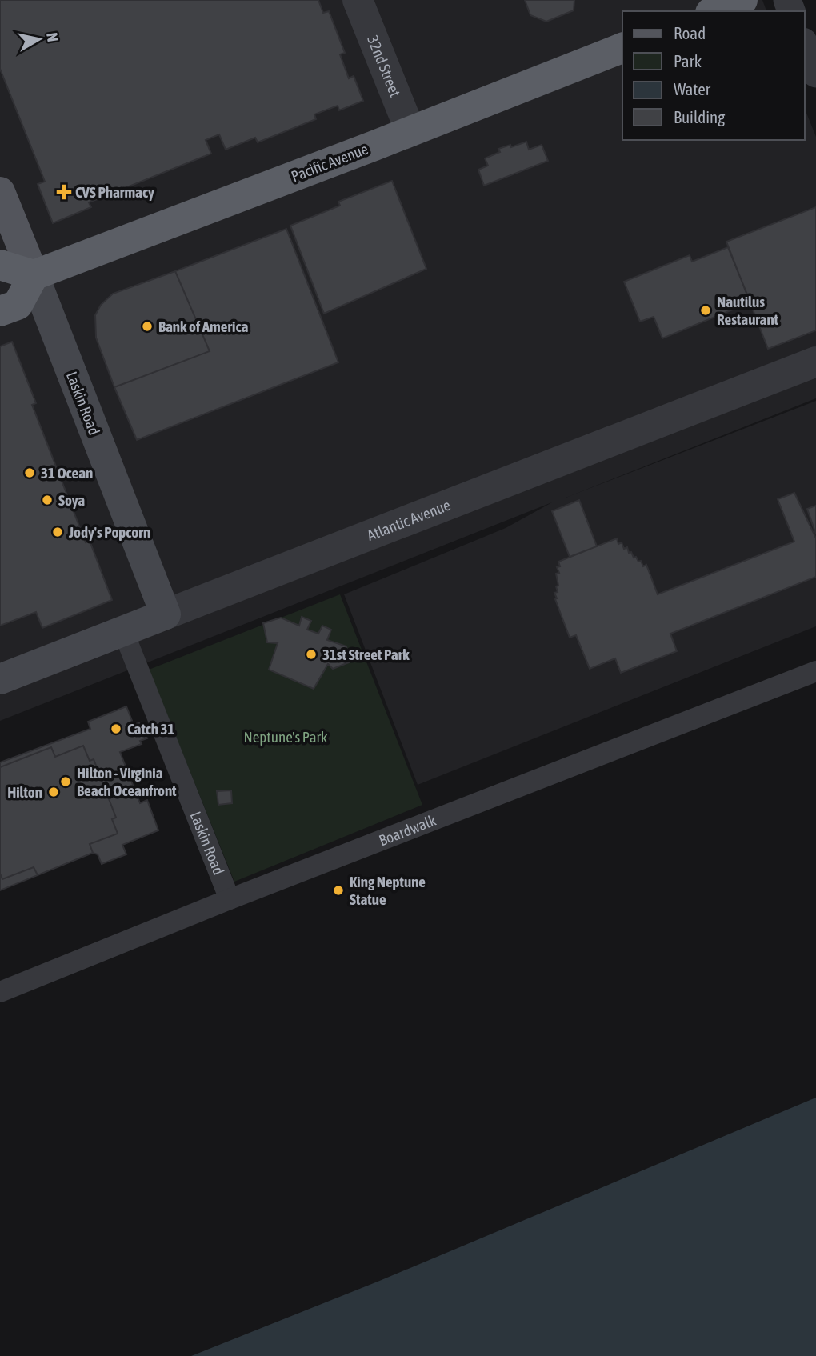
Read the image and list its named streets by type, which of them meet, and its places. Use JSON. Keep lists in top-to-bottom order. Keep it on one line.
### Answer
{"streets":{"highway":["Pacific Avenue"],"main road":["Laskin Road","Atlantic Avenue"],"street":["32nd Street","Boardwalk"]},"crossings":[["32nd Street","Pacific Avenue"],["Pacific Avenue","Laskin Road"],["Laskin Road","Atlantic Avenue"],["Laskin Road","Boardwalk"]],"parks":["Neptune's Park"],"places":{"health":["CVS Pharmacy"],"other":["Nautilus Restaurant","Bank of America","31 Ocean","Soya","Jody's Popcorn","31st Street Park","Catch 31","Hilton - Virginia Beach Oceanfront","Hilton","King Neptune Statue"]},"legend":["Road","Park","Water","Building"],"north":"right"}
